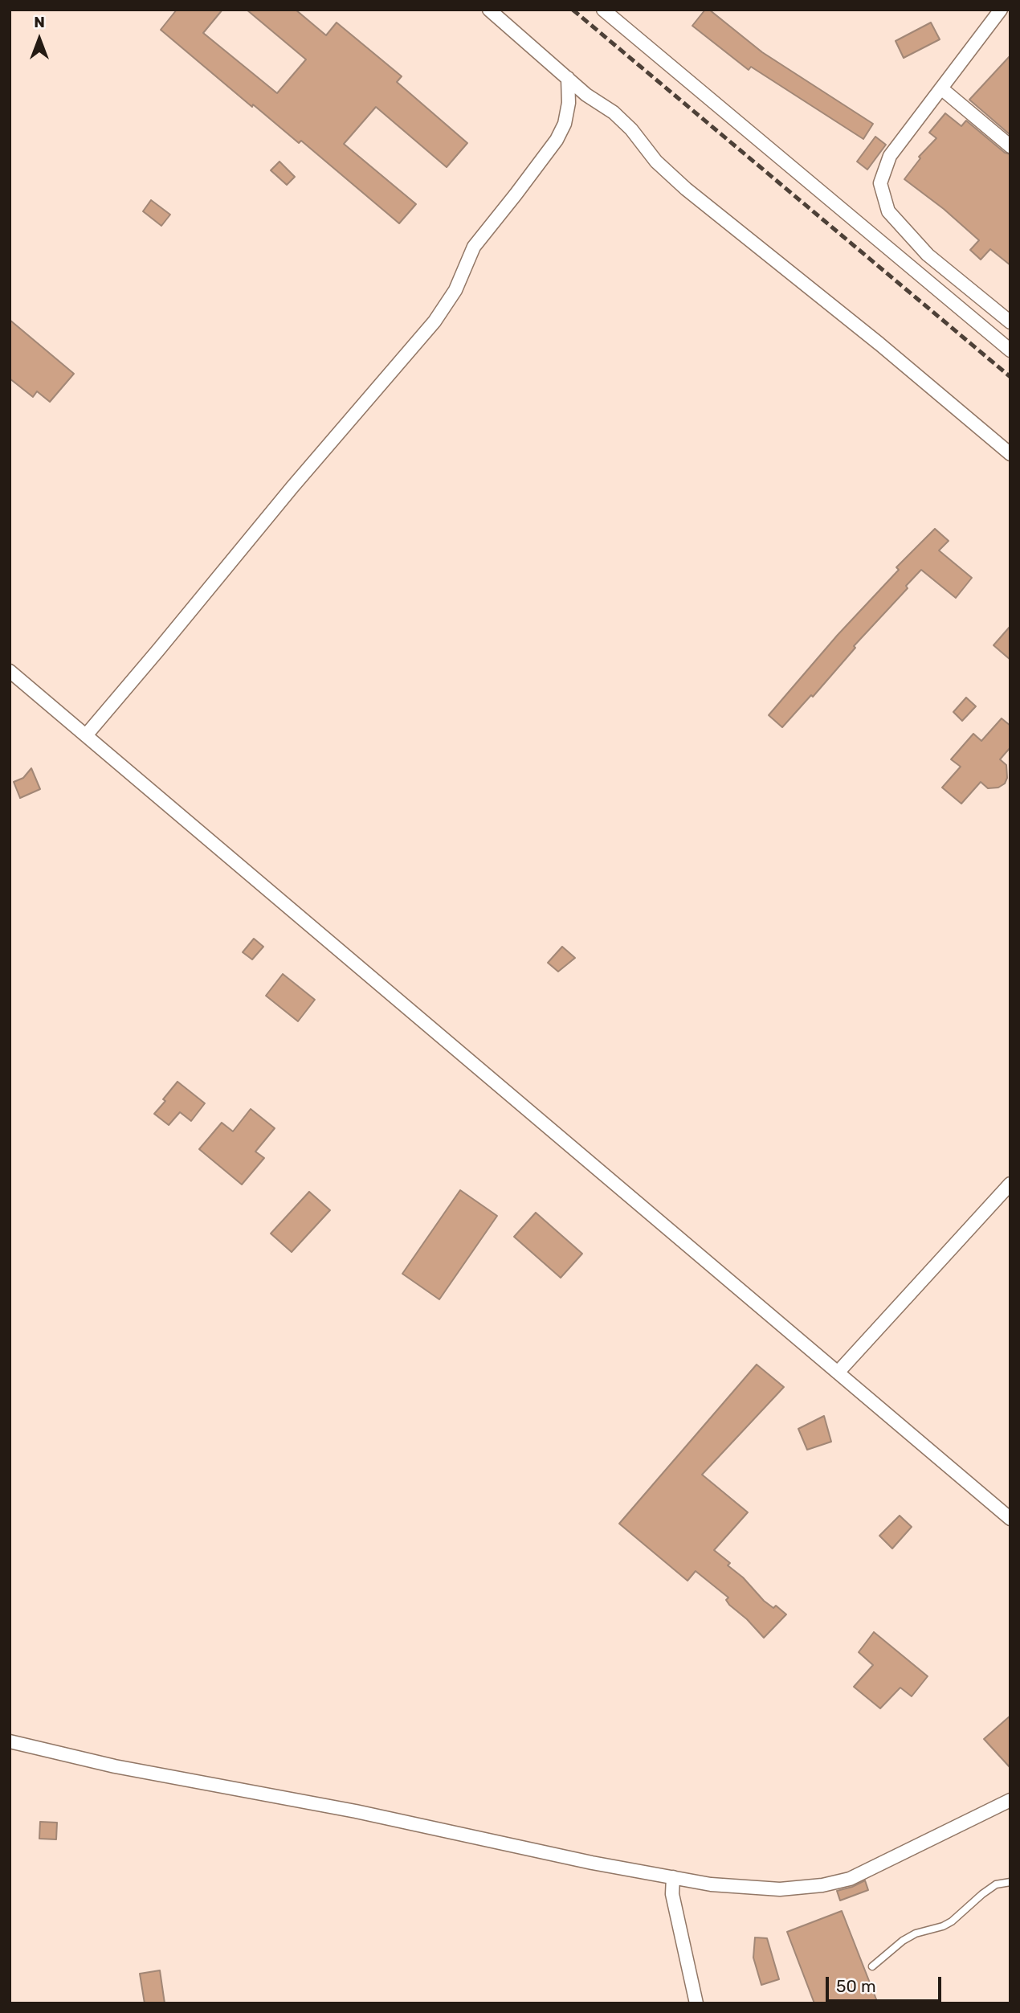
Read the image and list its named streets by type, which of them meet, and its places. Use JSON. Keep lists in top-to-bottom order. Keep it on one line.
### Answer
{"scale_bar":"50 m","north":"top"}
